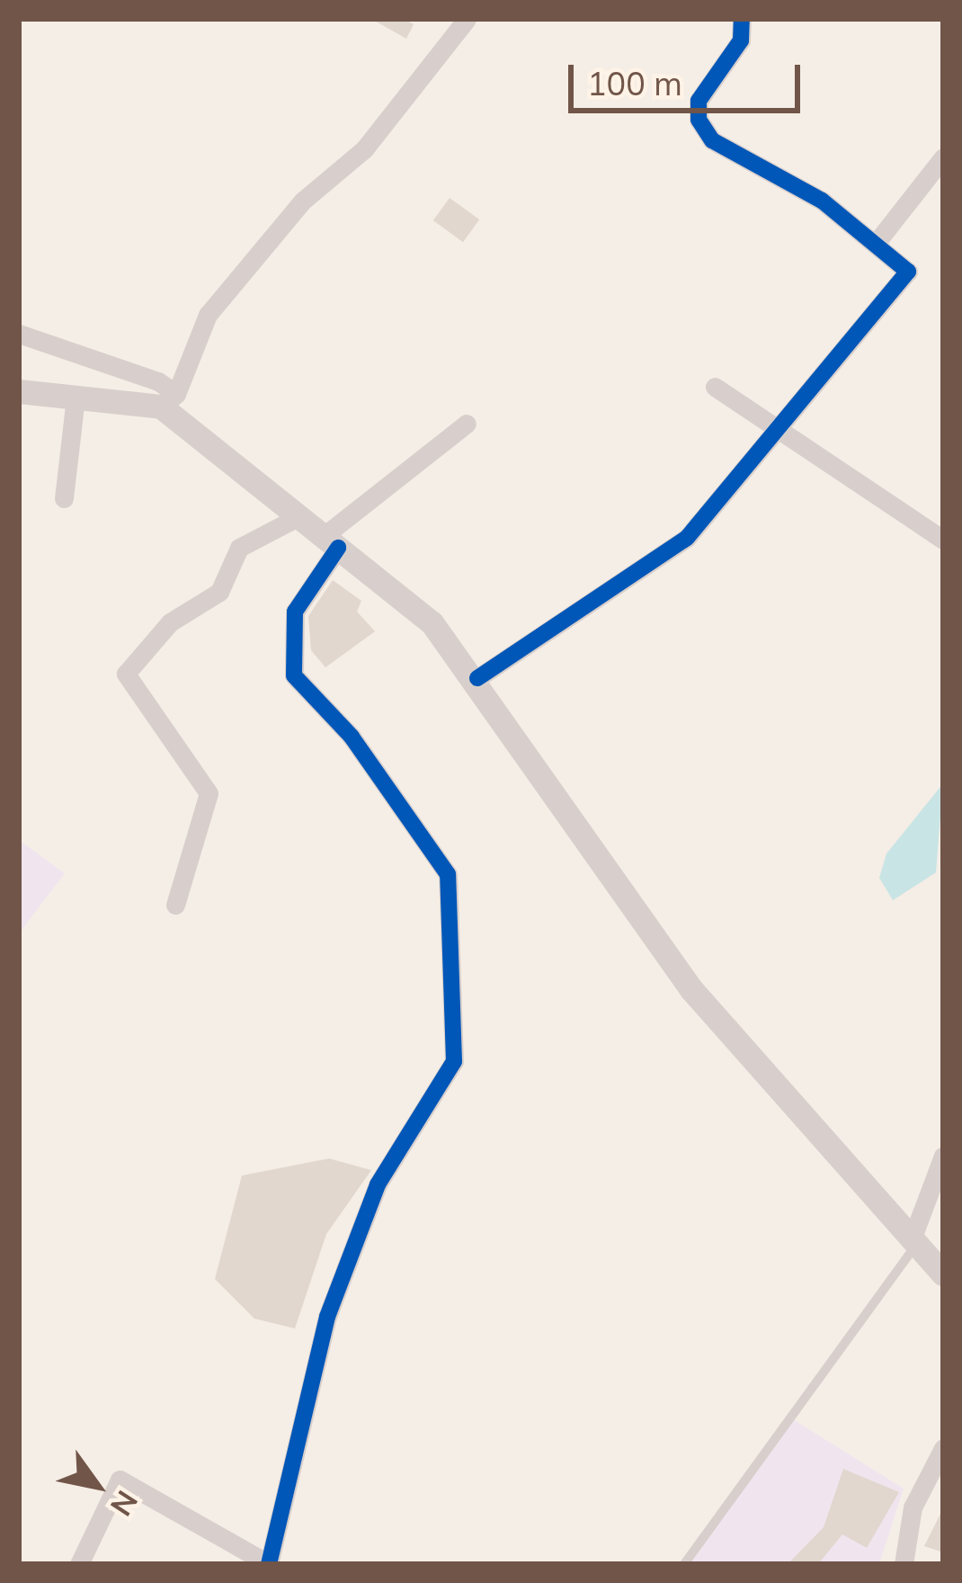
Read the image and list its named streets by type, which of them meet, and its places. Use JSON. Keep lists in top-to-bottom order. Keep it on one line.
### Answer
{"scale_bar":"100 m","north":"bottom right"}
